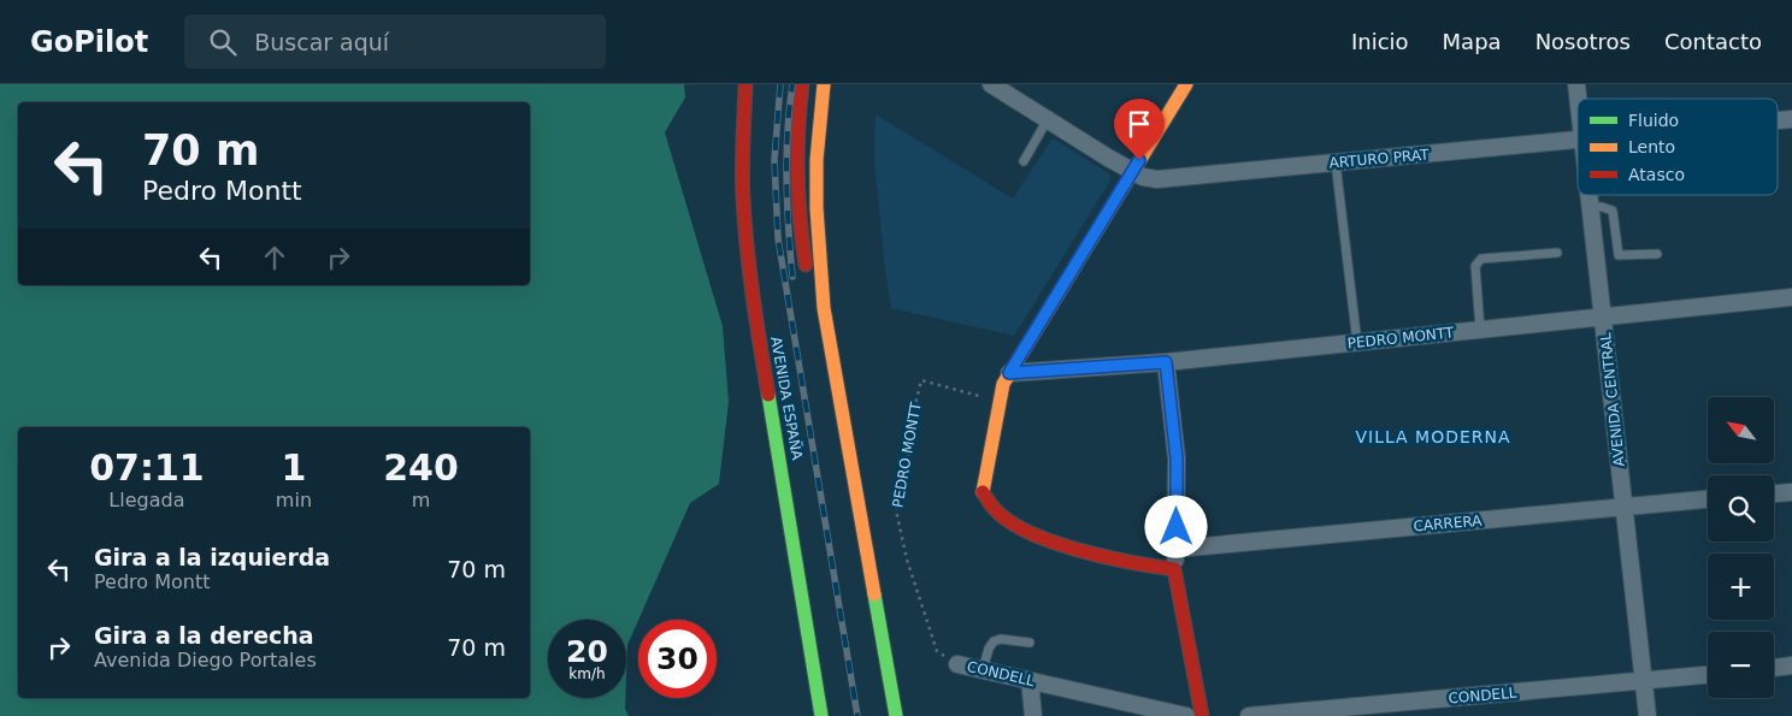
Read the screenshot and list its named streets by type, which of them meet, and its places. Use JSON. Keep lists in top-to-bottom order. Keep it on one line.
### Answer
{"streets":{"main road":["AVENIDA ESPAÑA"],"street":["ARTURO PRAT","PEDRO MONTT","AVENIDA CENTRAL","CARRERA","CONDELL"]},"crossings":[["PEDRO MONTT","AVENIDA CENTRAL"],["PEDRO MONTT","CONDELL"],["AVENIDA CENTRAL","CARRERA"],["AVENIDA CENTRAL","CONDELL"]],"districts":["VILLA MODERNA"],"legend":["Fluido","Lento","Atasco"],"north":"top left","page":{"header":"GoPilot","search":"Buscar aquí","nav":["Inicio","Mapa","Nosotros","Contacto"],"turn":["70 m","Pedro Montt"],"map_buttons":["+","−"],"eta":["07:11","Llegada","1","min","240","m"],"list":[{"name":"Gira a la izquierda","note":"Pedro Montt","value":"70 m"},{"name":"Gira a la derecha","note":"Avenida Diego Portales","value":"70 m"}],"speed":"20 km/h","limit":"30"}}
